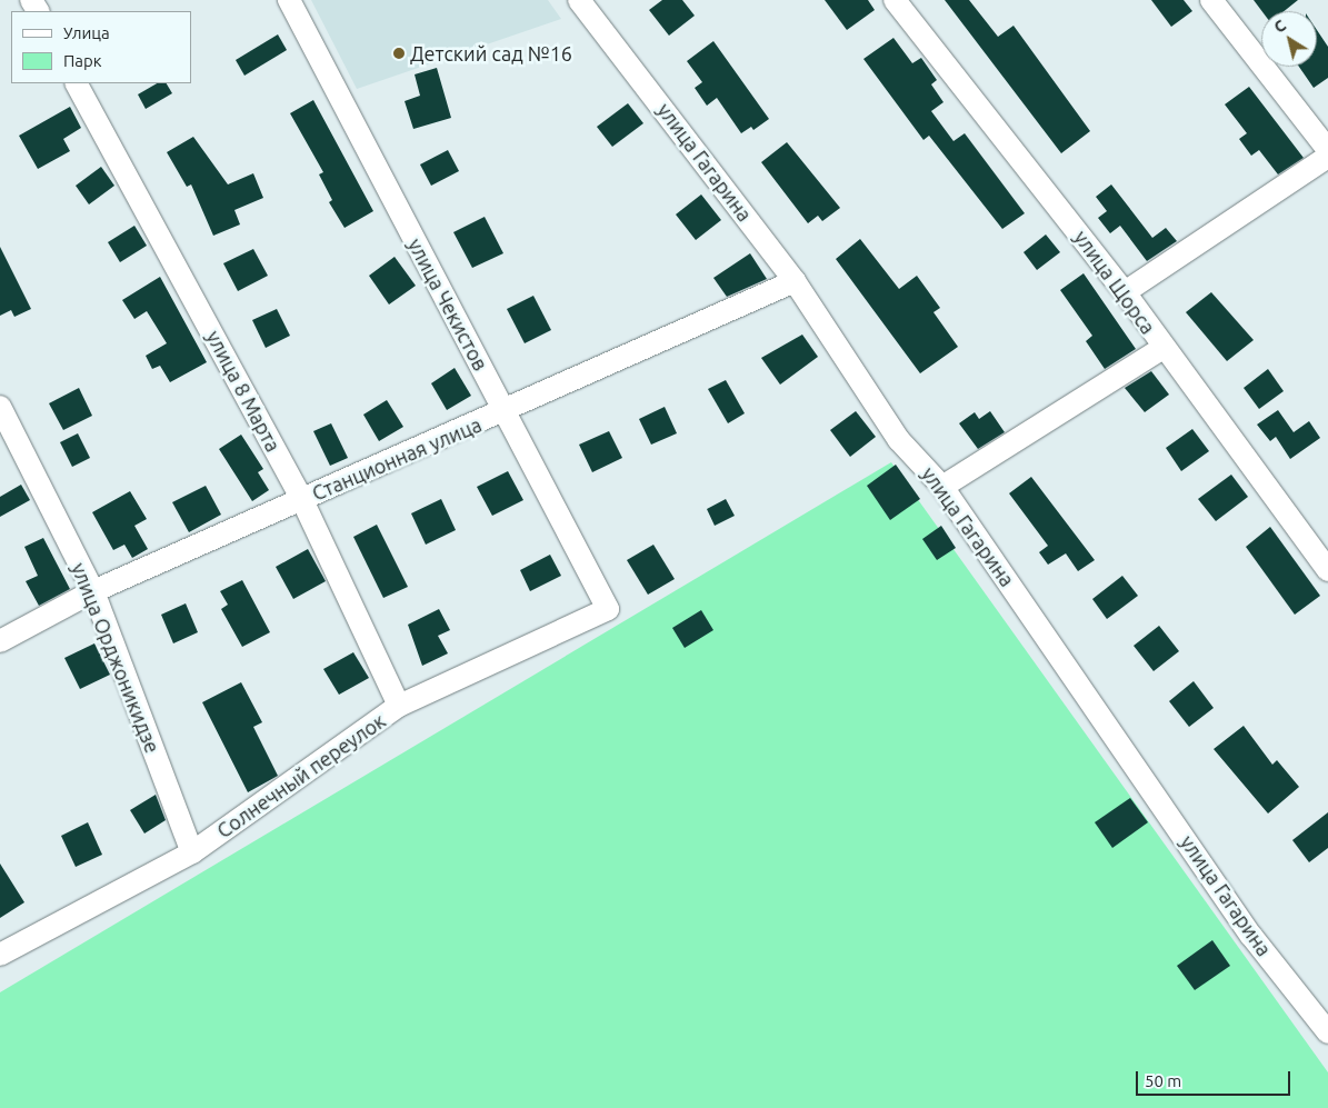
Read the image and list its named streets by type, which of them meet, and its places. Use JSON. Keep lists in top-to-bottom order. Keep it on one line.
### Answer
{"streets":{"street":["улица Гагарина","улица Щорса","улица Чекистов","улица 8 Марта","Станционная улица","улица Орджоникидзе","Солнечный переулок"]},"crossings":[["улица Гагарина","Станционная улица"],["улица Чекистов","Станционная улица"],["улица Чекистов","Солнечный переулок"],["улица 8 Марта","Станционная улица"],["улица 8 Марта","Солнечный переулок"],["Станционная улица","улица Орджоникидзе"],["улица Орджоникидзе","Солнечный переулок"]],"places":["Детский сад №16"],"legend":["Улица","Парк"],"scale_bar":"50 m","north":"top left"}
